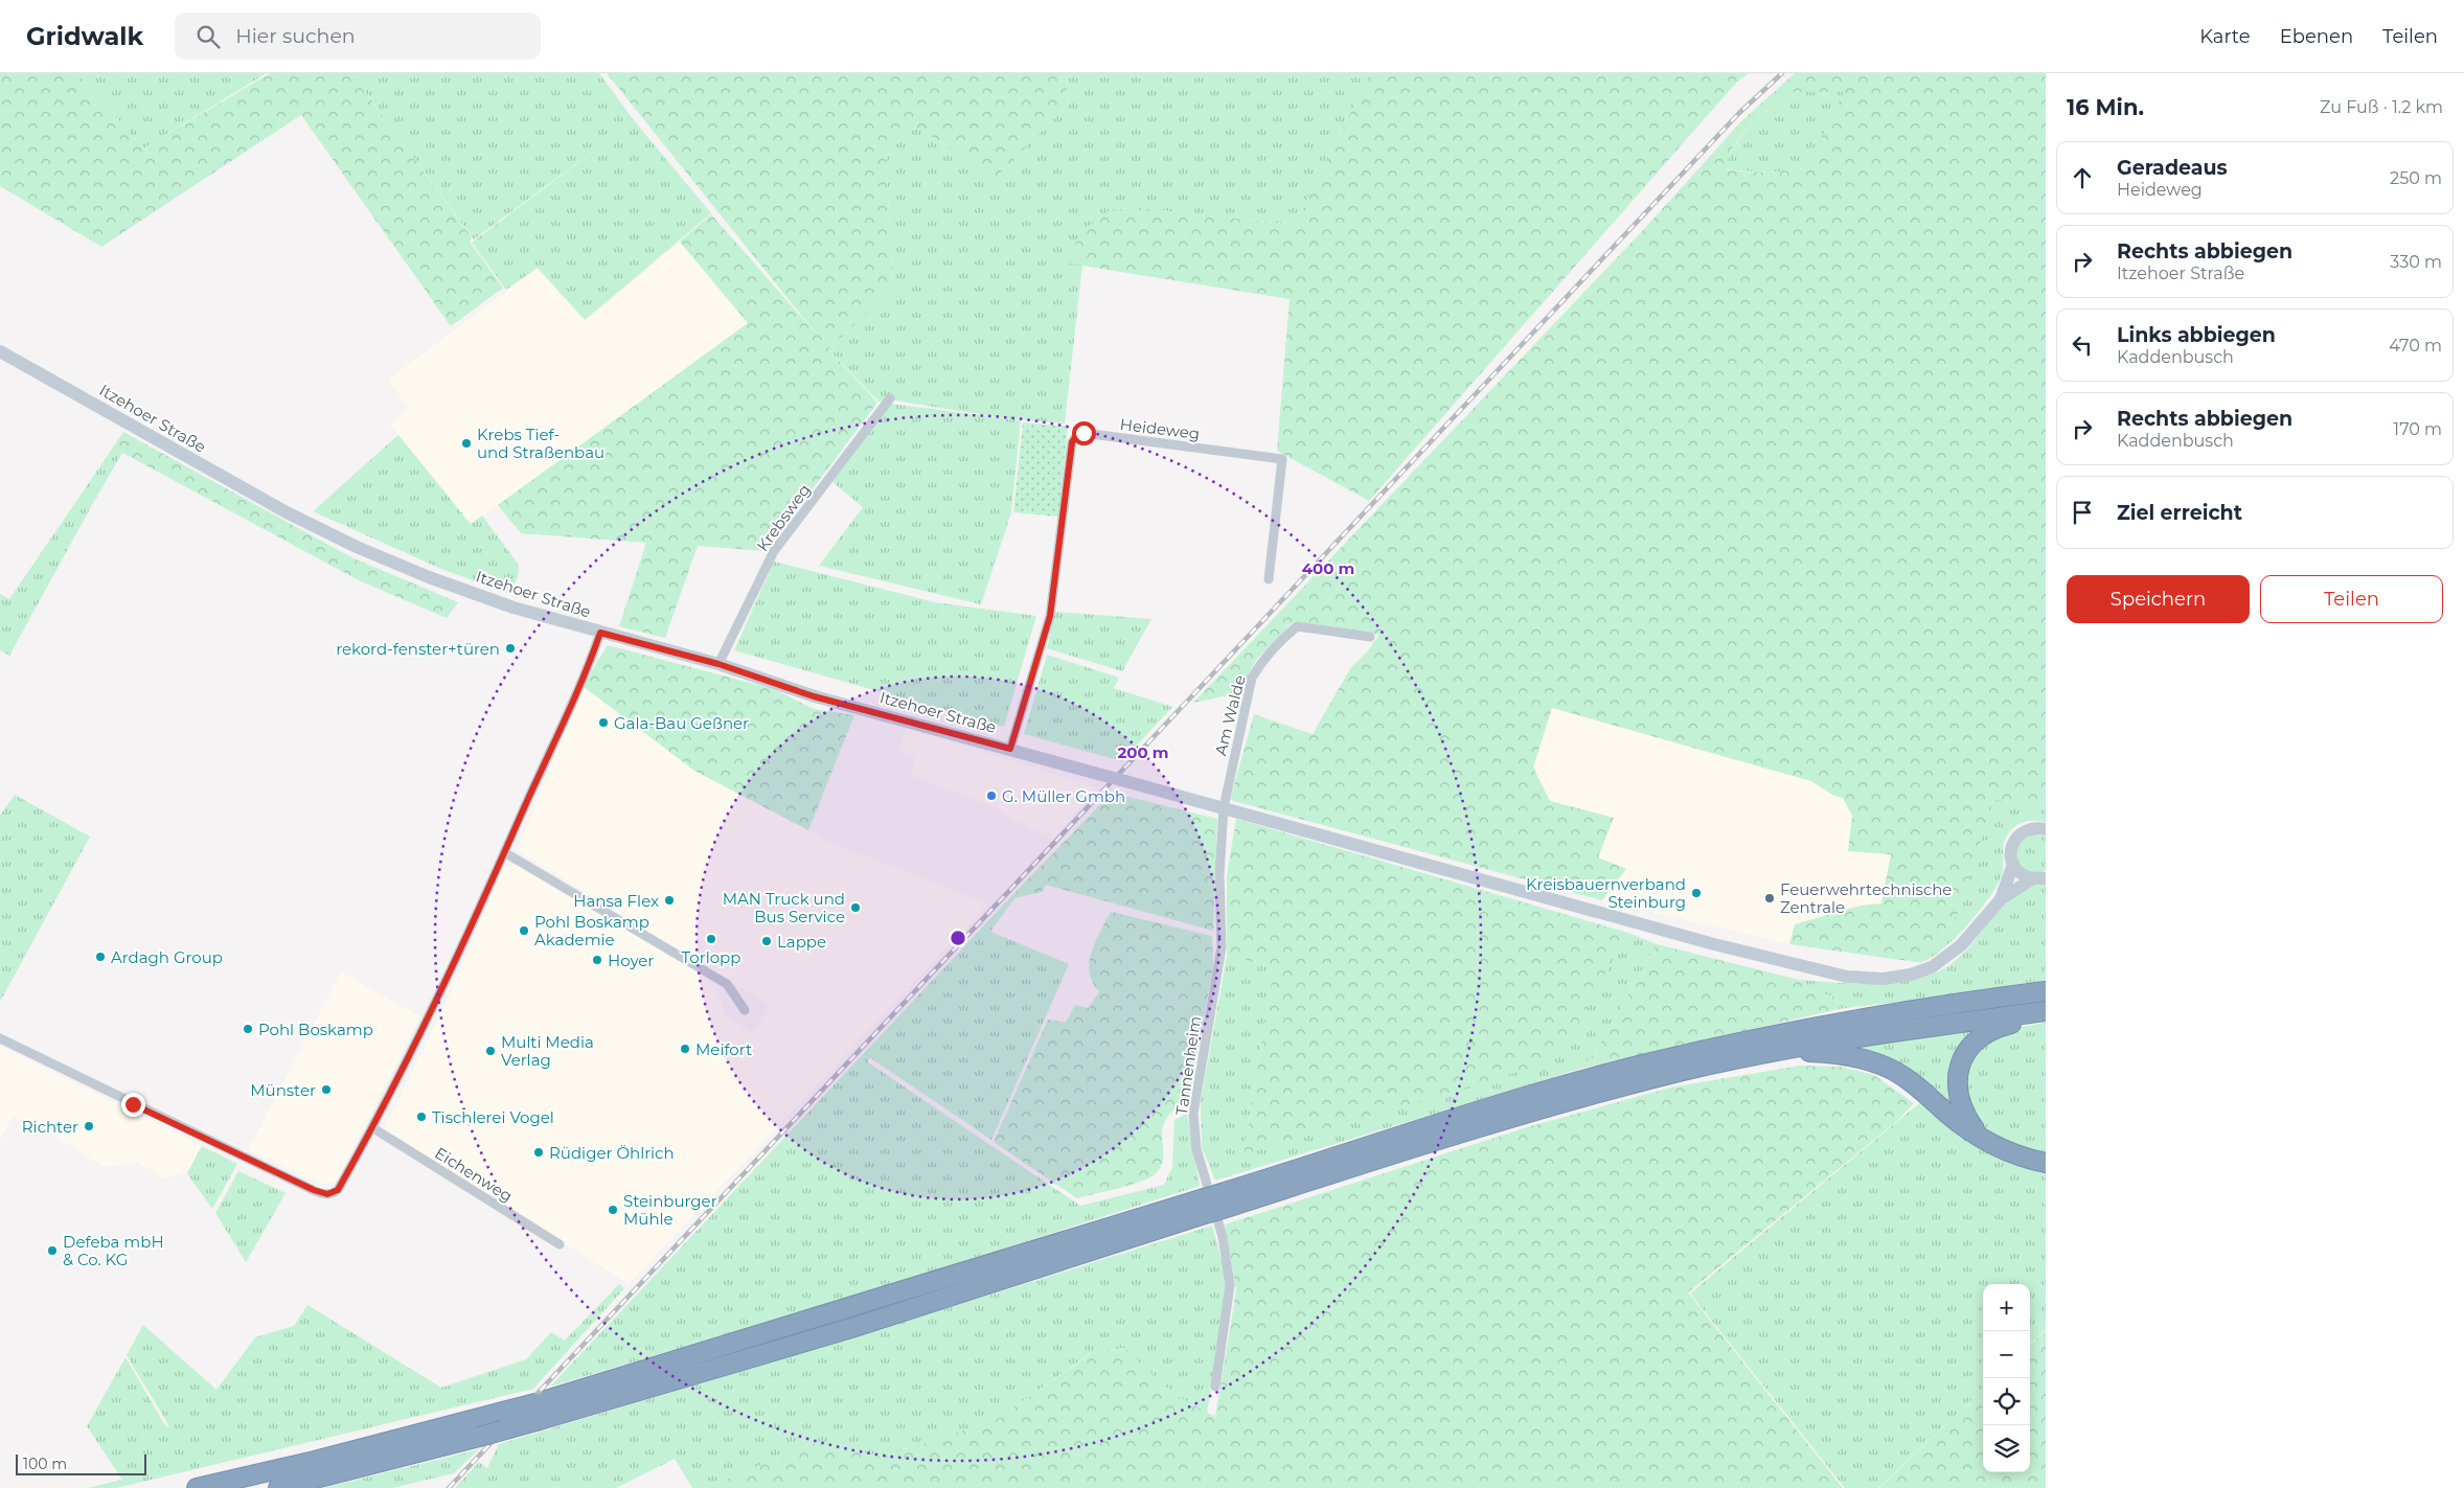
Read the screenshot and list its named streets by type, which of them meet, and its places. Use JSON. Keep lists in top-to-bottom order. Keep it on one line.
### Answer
{"streets":{"main road":["Itzehoer Straße"],"street":["Heideweg","Krebsweg","Am Walde","Tannenheim","Eichenweg"]},"crossings":[["Itzehoer Straße","Heideweg"],["Itzehoer Straße","Krebsweg"],["Itzehoer Straße","Am Walde"],["Itzehoer Straße","Tannenheim"],["Am Walde","Tannenheim"]],"places":["Krebs Tief- und Straßenbau","rekord-fenster+türen","Gala-Bau Geßner","G. Müller Gmbh","Kreisbauernverband Steinburg","Feuerwehrtechnische Zentrale","Hansa Flex","MAN Truck und Bus Service","Pohl Boskamp Akademie","Torlopp","Lappe","Ardagh Group","Hoyer","Pohl Boskamp","Meifort","Multi Media Verlag","Münster","Tischlerei Vogel","Richter","Rüdiger Öhlrich","Steinburger Mühle","Defeba mbH & Co. KG"],"scale_bar":"100 m","page":{"header":"Gridwalk","search":"Hier suchen","nav":["Karte","Ebenen","Teilen"],"heading":["16 Min.","Zu Fuß · 1.2 km"],"list":[["Geradeaus","Heideweg","250 m"],["Rechts abbiegen","Itzehoer Straße","330 m"],["Links abbiegen","Kaddenbusch","470 m"],["Rechts abbiegen","Kaddenbusch","170 m"],"Ziel erreicht"],"buttons":["Speichern","Teilen"],"map_buttons":["+","−"],"scale":"100 m"},"rings":["400 m","200 m"]}
